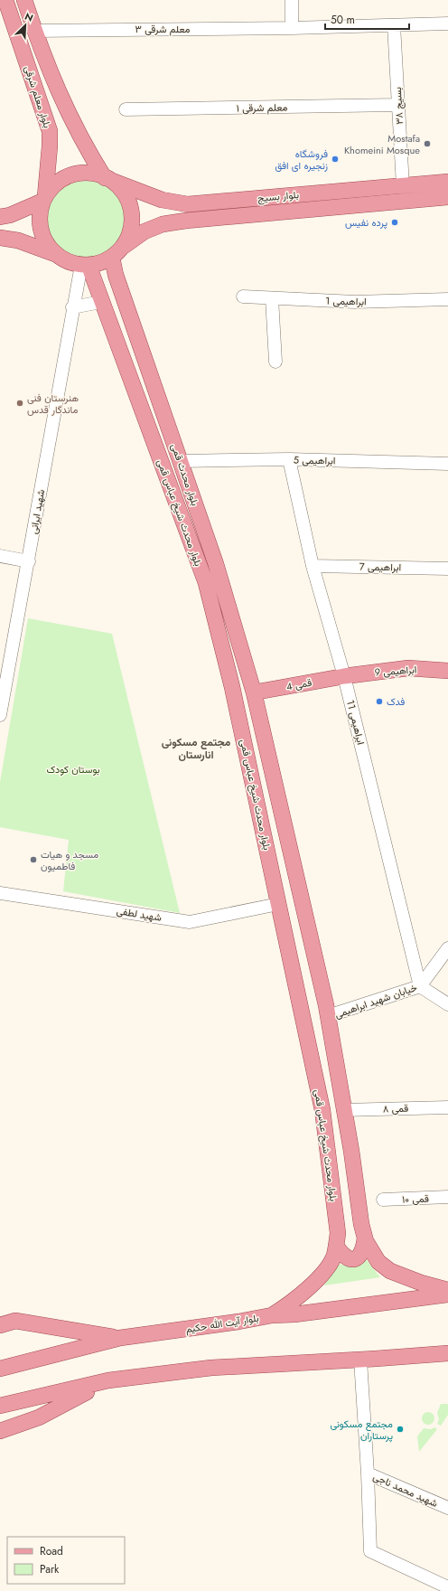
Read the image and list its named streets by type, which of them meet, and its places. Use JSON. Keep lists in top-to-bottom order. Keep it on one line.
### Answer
{"streets":{"main road":["بلوار معلم شرقی","بلوار بسیج","بلوار محدث قمی","بلوار محدث شیخ عباس قمی","ابراهیمی 9","قمی 4","بلوار آیت الله حکیم"],"street":["معلم شرقی ۳","بسیج ۳۸","معلم شرقی ۱","ابراهیمی 1","ابراهیمی 5","شهید ایرانی","ابراهیمی 7","ابراهیمی 11","شهید لطفی","خیابان شهید ابراهیمی","قمی ۸","قمی ۱۰","شهید محمد ناجی"]},"crossings":[["معلم شرقی ۳","بلوار معلم شرقی"],["معلم شرقی ۳","بسیج ۳۸"],["بلوار معلم شرقی","بلوار بسیج"],["بلوار معلم شرقی","بلوار محدث قمی"],["بلوار معلم شرقی","شهید ایرانی"],["بلوار معلم شرقی","بلوار محدث شیخ عباس قمی"],["بسیج ۳۸","معلم شرقی ۱"],["بسیج ۳۸","بلوار بسیج"],["بلوار بسیج","بلوار محدث قمی"],["بلوار بسیج","شهید ایرانی"],["بلوار بسیج","بلوار محدث شیخ عباس قمی"],["ابراهیمی 5","بلوار محدث قمی"],["ابراهیمی 5","ابراهیمی 11"],["بلوار محدث قمی","شهید ایرانی"],["بلوار محدث قمی","بلوار محدث شیخ عباس قمی"],["بلوار محدث قمی","قمی 4"],["شهید ایرانی","بلوار محدث شیخ عباس قمی"],["بلوار محدث شیخ عباس قمی","قمی 4"],["بلوار محدث شیخ عباس قمی","شهید لطفی"],["بلوار محدث شیخ عباس قمی","خیابان شهید ابراهیمی"],["بلوار محدث شیخ عباس قمی","قمی ۸"],["بلوار محدث شیخ عباس قمی","بلوار آیت الله حکیم"],["ابراهیمی 7","ابراهیمی 11"],["ابراهیمی 9","قمی 4"],["ابراهیمی 9","ابراهیمی 11"],["قمی 4","ابراهیمی 11"],["ابراهیمی 11","خیابان شهید ابراهیمی"]],"districts":["مجتمع مسکونی انارستان"],"parks":["بوستان کودک"],"places":["Mostafa Khomeini Mosque","فروشگاه زنجیره ای افق","پرده نفیس","هنرستان فنی ماندگار قدس","فدک","مسجد و هیات فاطمیون","مجتمع مسکونی پرستاران"],"legend":["Road","Park"],"scale_bar":"50 m","north":"top right"}
